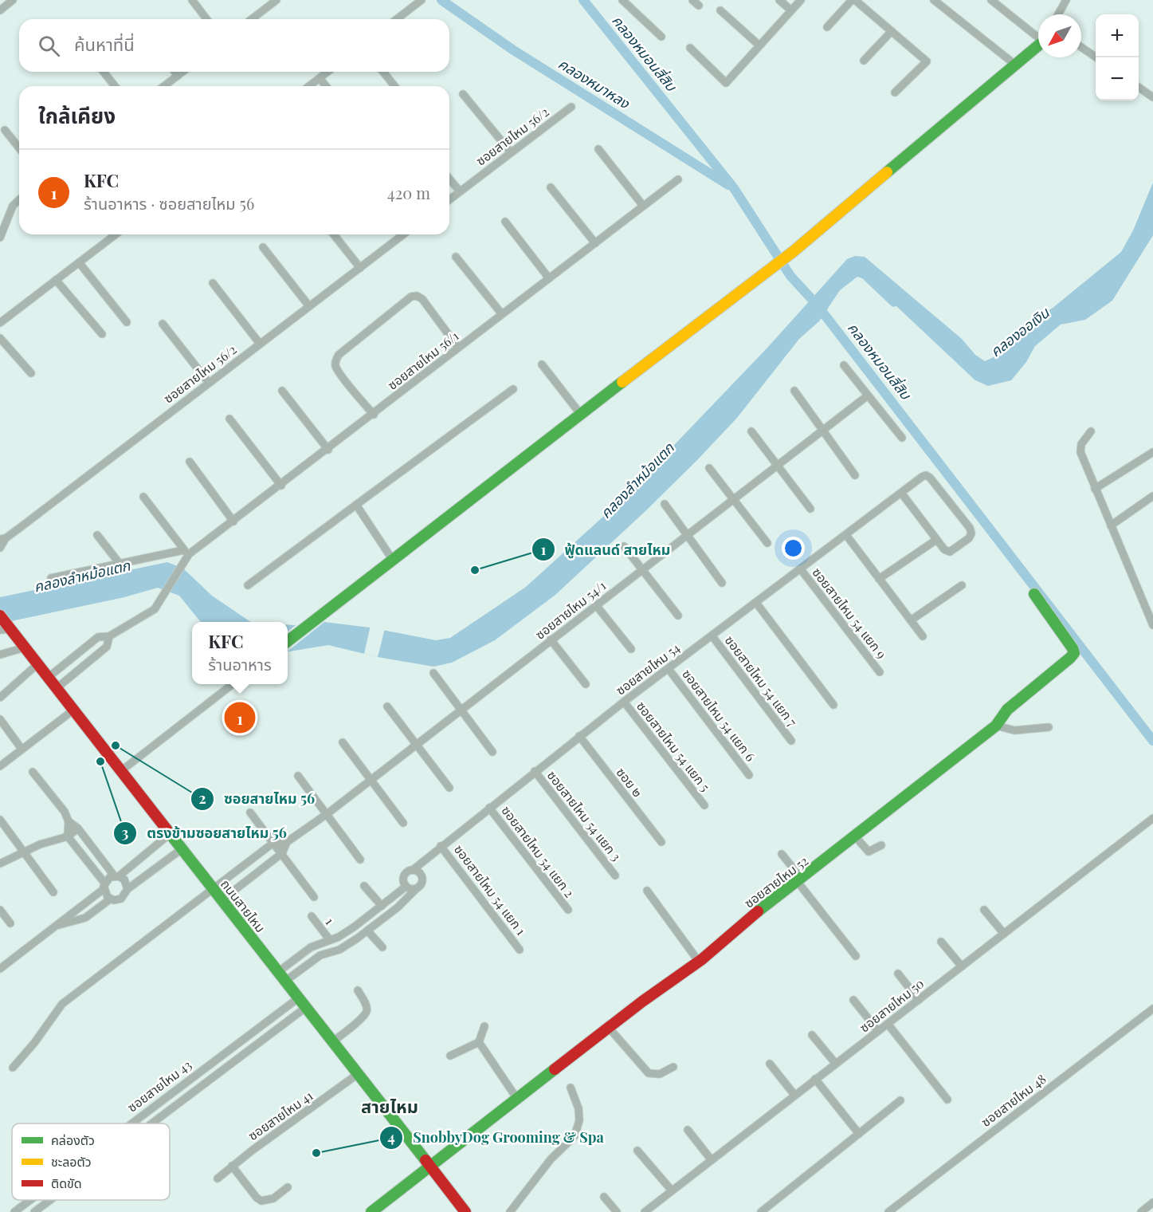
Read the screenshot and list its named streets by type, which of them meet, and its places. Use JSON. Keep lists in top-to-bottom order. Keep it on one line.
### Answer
{"streets":{"street":["ซอยสายไหม 56/2","ซอยสายไหม 56/1","ซอยสายไหม 54/1","ซอยสายไหม 54 แยก 9","ซอยสายไหม 54","ซอยสายไหม 54 แยก 7","ซอยสายไหม 54 แยก 6","ซอยสายไหม 54 แยก 5","ซอย ๒","ซอยสายไหม 54 แยก 3","ซอยสายไหม 54 แยก 2","ซอยสายไหม 52","ซอยสายไหม 54 แยก 1","ถนนสายไหม","1","ซอยสายไหม 50","ซอยสายไหม 43","ซอยสายไหม 48","ซอยสายไหม 41"]},"crossings":[["ซอยสายไหม 54 แยก 9","ซอยสายไหม 54"],["ซอยสายไหม 54","ซอยสายไหม 54 แยก 7"],["ซอยสายไหม 54","ซอยสายไหม 54 แยก 6"],["ซอยสายไหม 54","ซอยสายไหม 54 แยก 5"],["ซอยสายไหม 54","ซอย ๒"],["ซอยสายไหม 54","ซอยสายไหม 54 แยก 3"],["ซอยสายไหม 54","ซอยสายไหม 54 แยก 2"],["ซอยสายไหม 54","ซอยสายไหม 54 แยก 1"],["ซอยสายไหม 52","ถนนสายไหม"],["ถนนสายไหม","ซอยสายไหม 43"],["ถนนสายไหม","ซอยสายไหม 41"]],"districts":["สายไหม"],"water":["คลองหมอนสี่สิบ","คลองหมาหลง","คลองออเงิน","คลองลำหม้อแตก"],"places":["ฟู้ดแลนด์ สายไหม","ซอยสายไหม 56","ตรงข้ามซอยสายไหม 56","SnobbyDog Grooming & Spa"],"legend":["คล่องตัว","ชะลอตัว","ติดขัด"],"north":"bottom left","page":{"map_buttons":["+","−"],"search":"ค้นหาที่นี่","heading":"ใกล้เคียง","list":[{"mark":"1","name":"KFC","note":"ร้านอาหาร · ซอยสายไหม 56","value":"420 m"}],"popup":["KFC","ร้านอาหาร"],"pins":"1"}}
